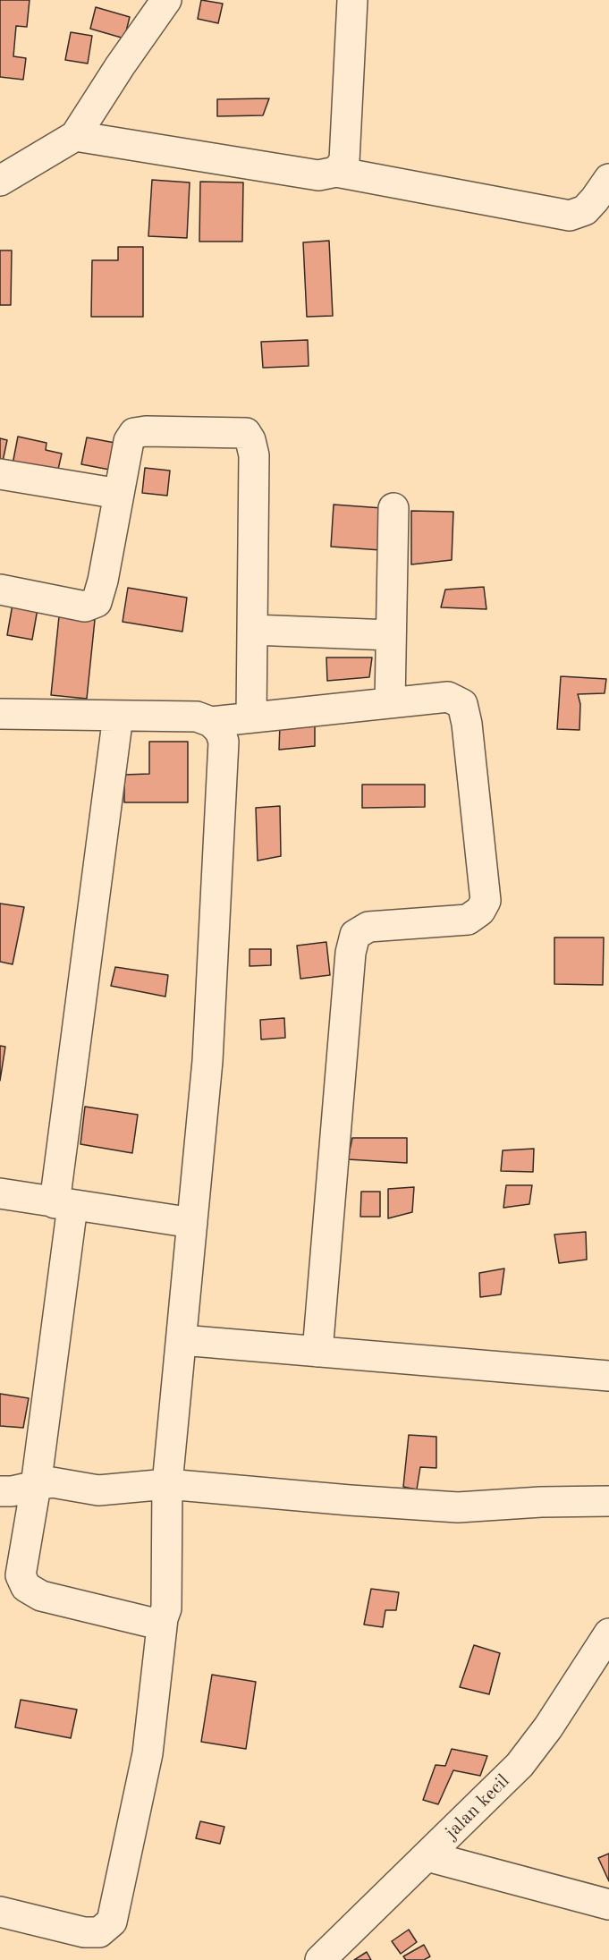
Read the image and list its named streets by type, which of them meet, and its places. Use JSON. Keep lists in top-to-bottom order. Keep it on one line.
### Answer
{"streets":{"street":["jalan kecil"]}}
